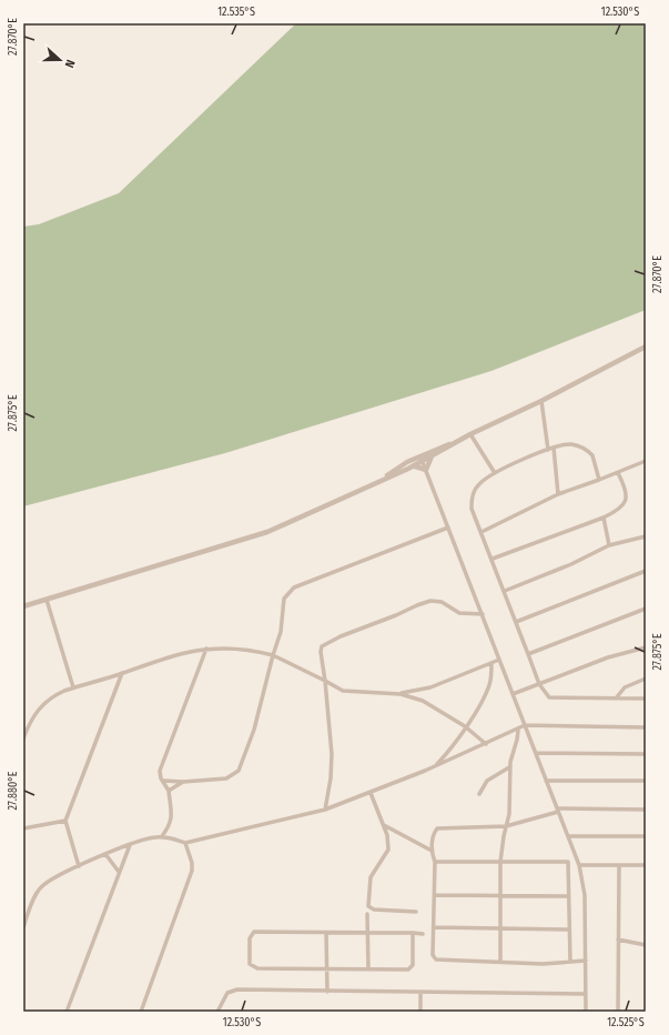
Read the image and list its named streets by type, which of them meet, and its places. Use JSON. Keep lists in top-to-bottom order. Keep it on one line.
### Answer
{"north":"right","coordinates":["12.535°S","12.530°S","27.870°E","27.875°E","27.880°E","12.525°S"]}
